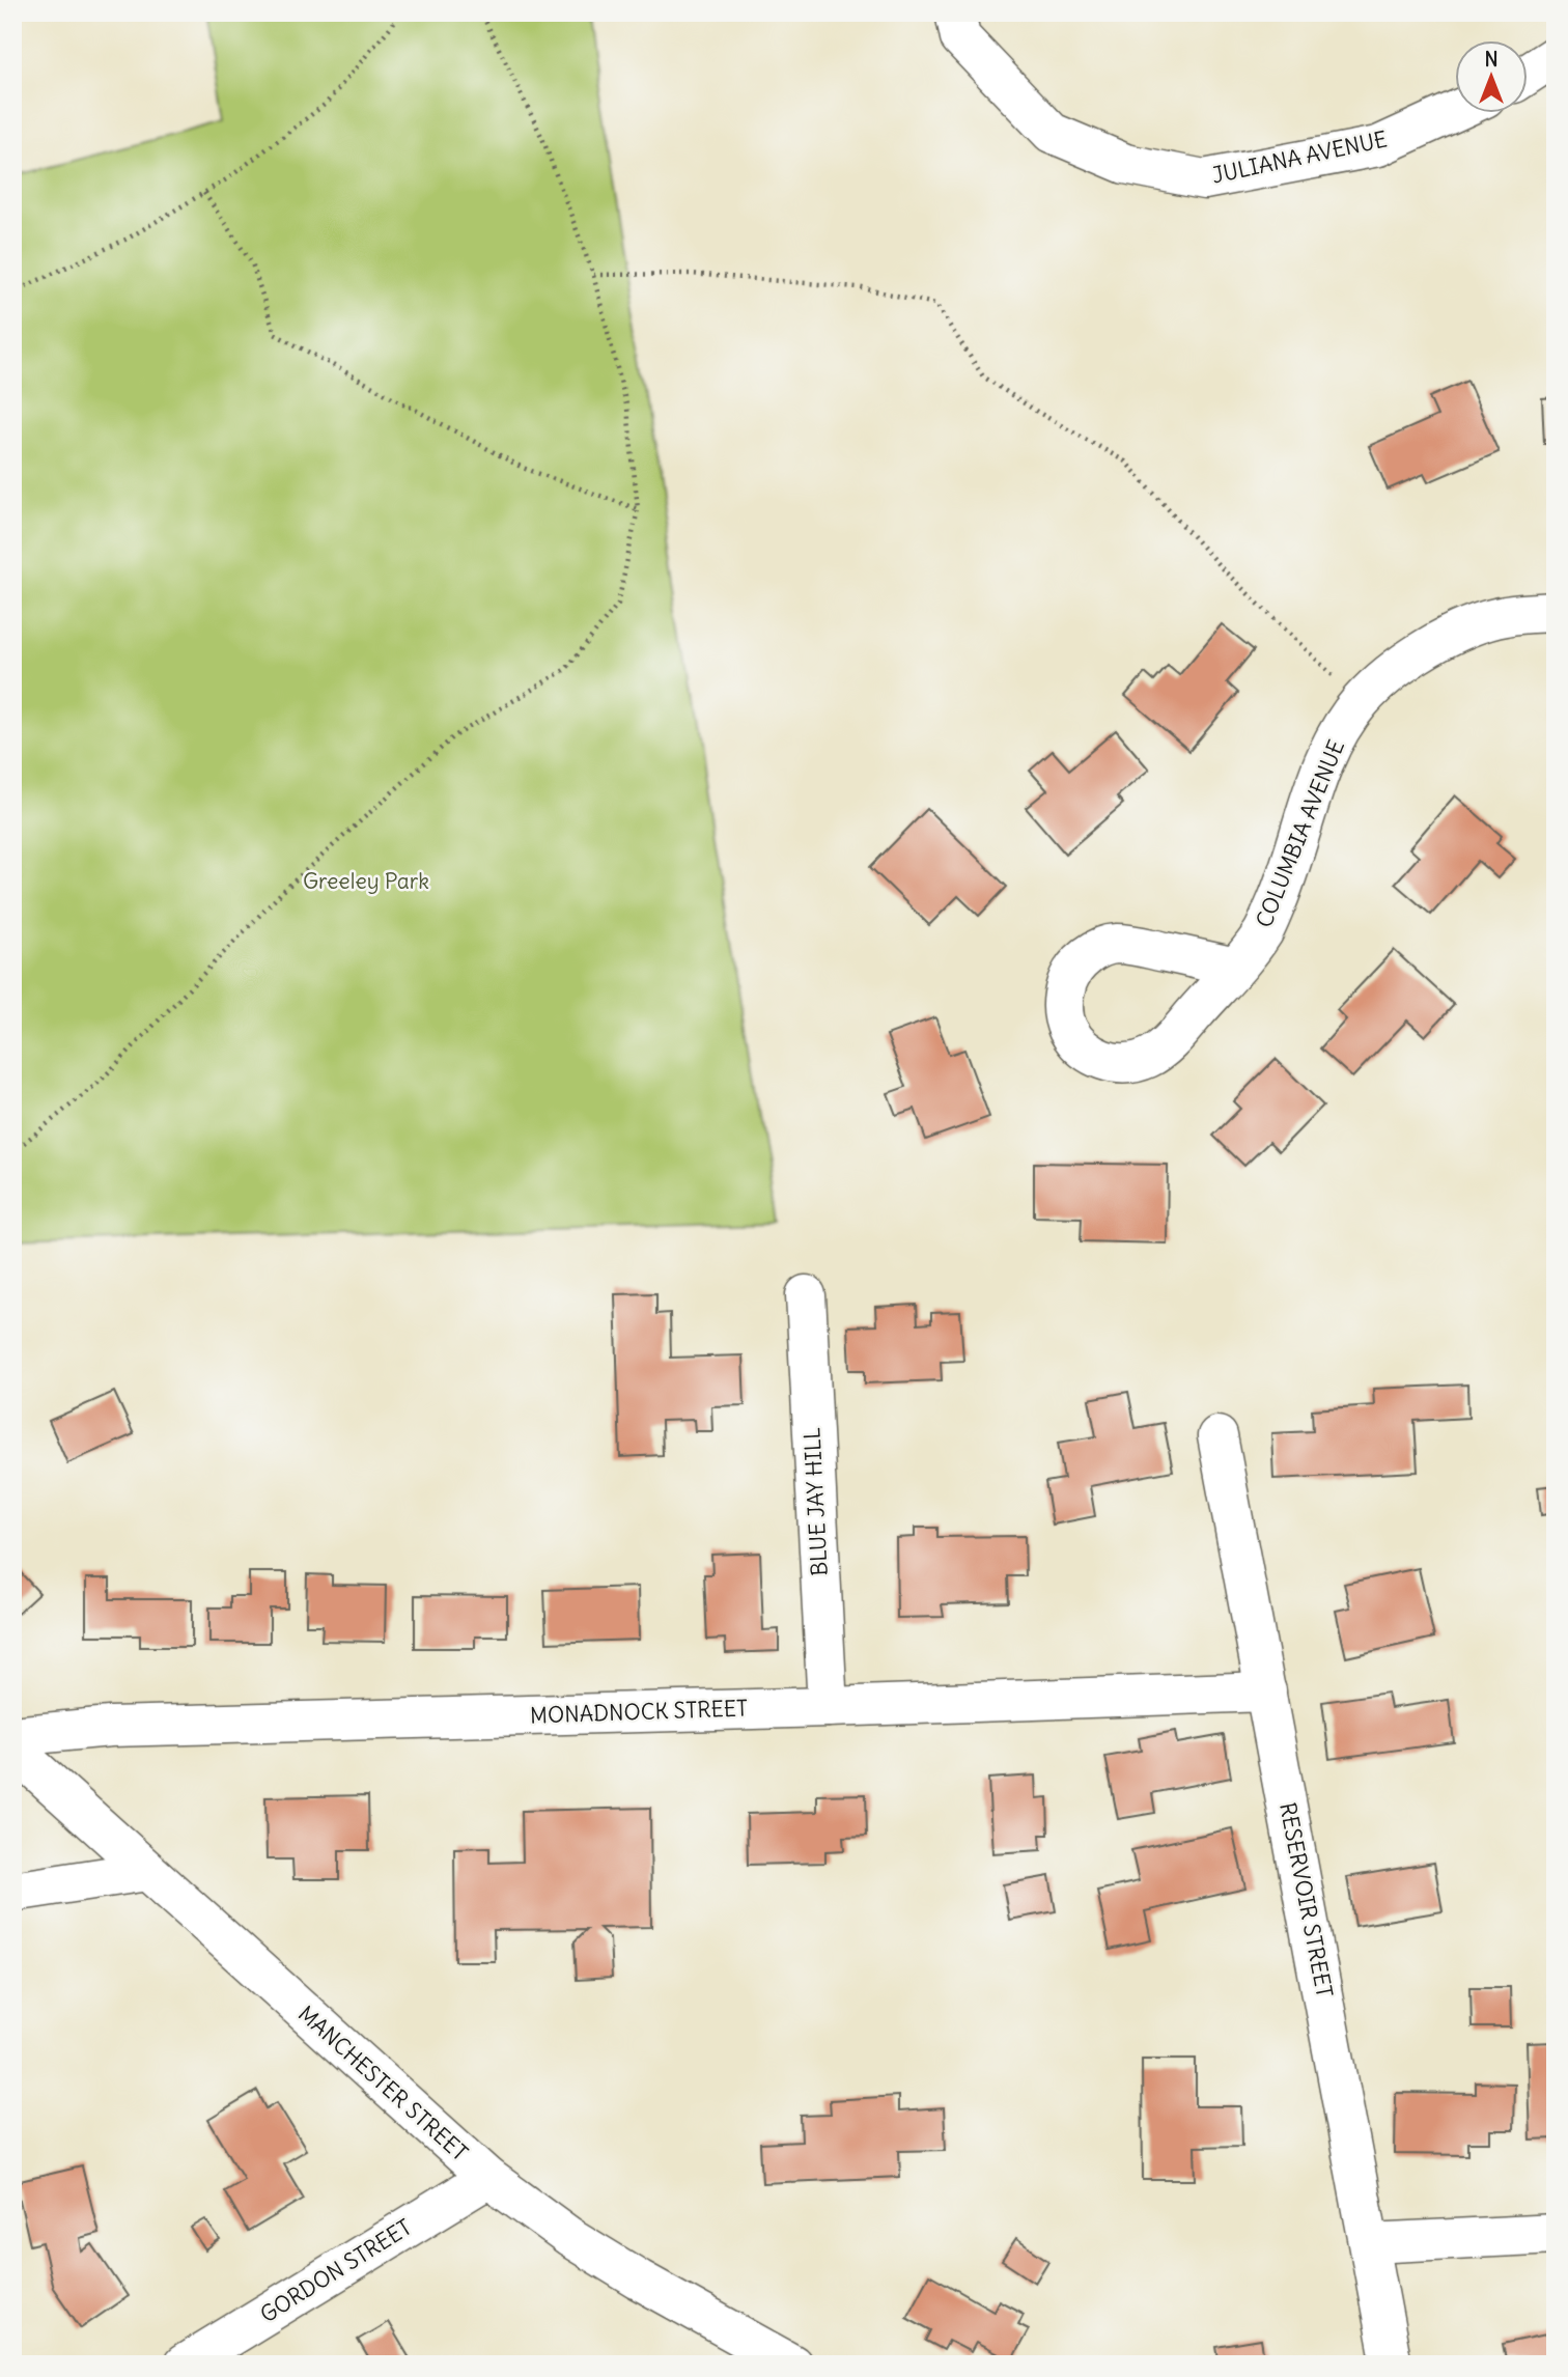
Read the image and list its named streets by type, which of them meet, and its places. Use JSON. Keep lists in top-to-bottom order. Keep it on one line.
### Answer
{"streets":{"street":["JULIANA AVENUE","COLUMBIA AVENUE","BLUE JAY HILL","MONADNOCK STREET","RESERVOIR STREET","MANCHESTER STREET","GORDON STREET"]},"crossings":[["BLUE JAY HILL","MONADNOCK STREET"],["MONADNOCK STREET","RESERVOIR STREET"],["MANCHESTER STREET","GORDON STREET"]],"parks":["Greeley Park"],"north":"top"}
